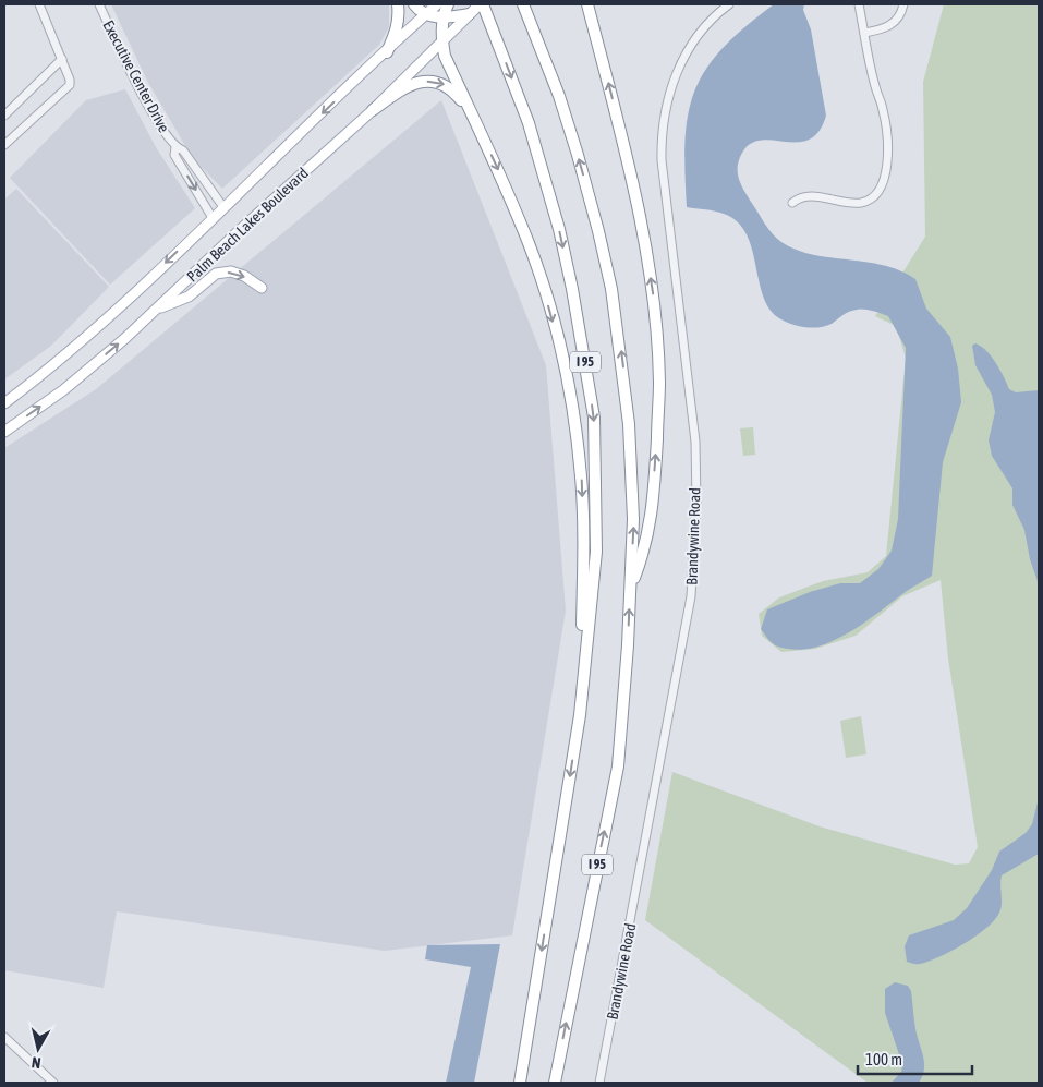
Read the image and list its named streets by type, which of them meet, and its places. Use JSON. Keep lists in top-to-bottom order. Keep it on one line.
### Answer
{"streets":{"highway":["I 95"],"main road":["Palm Beach Lakes Boulevard"],"street":["Executive Center Drive","Brandywine Road"]},"crossings":[["Executive Center Drive","Palm Beach Lakes Boulevard"],["Palm Beach Lakes Boulevard","I 95"]],"scale_bar":"100 m","north":"bottom"}
